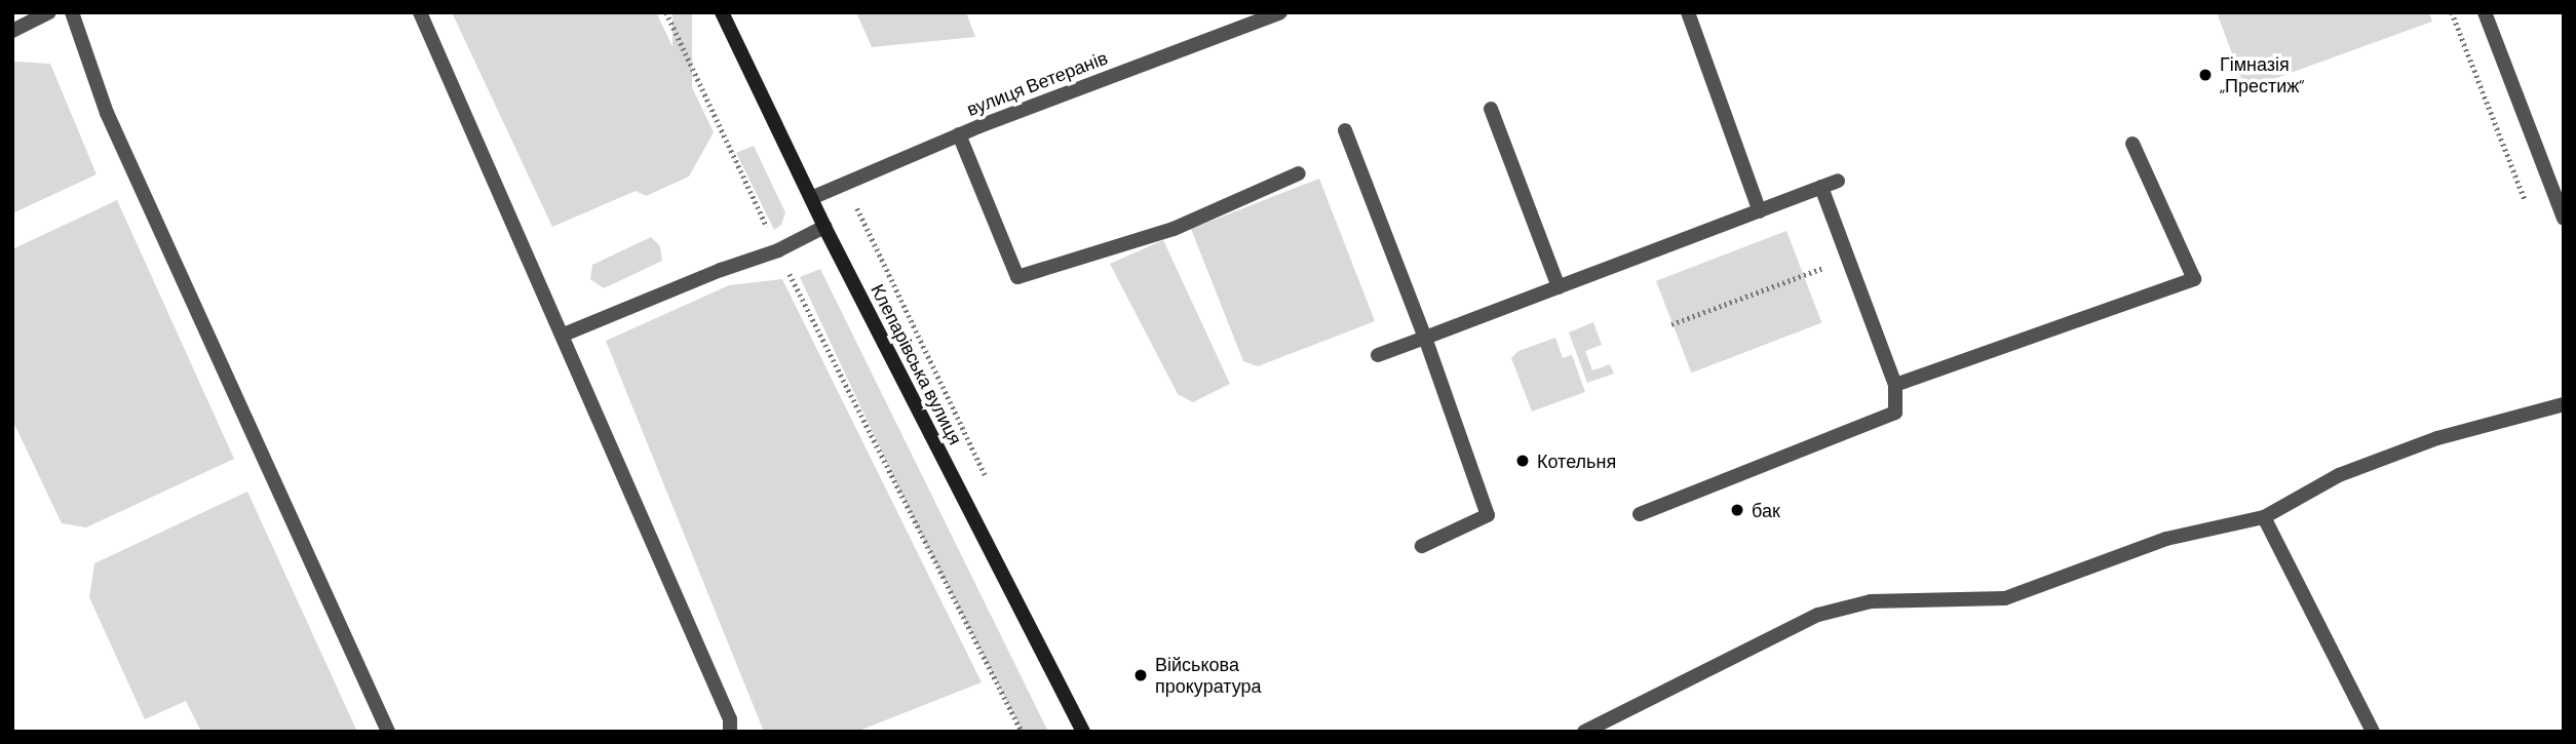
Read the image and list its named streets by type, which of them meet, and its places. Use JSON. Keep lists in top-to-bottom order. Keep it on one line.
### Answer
{"streets":{"main road":["Клепарівська вулиця"],"street":["вулиця Ветеранів"]},"crossings":[["вулиця Ветеранів","Клепарівська вулиця"]],"places":["Гімназія „Престиж“","Котельня","бак","Військова прокуратура"]}
